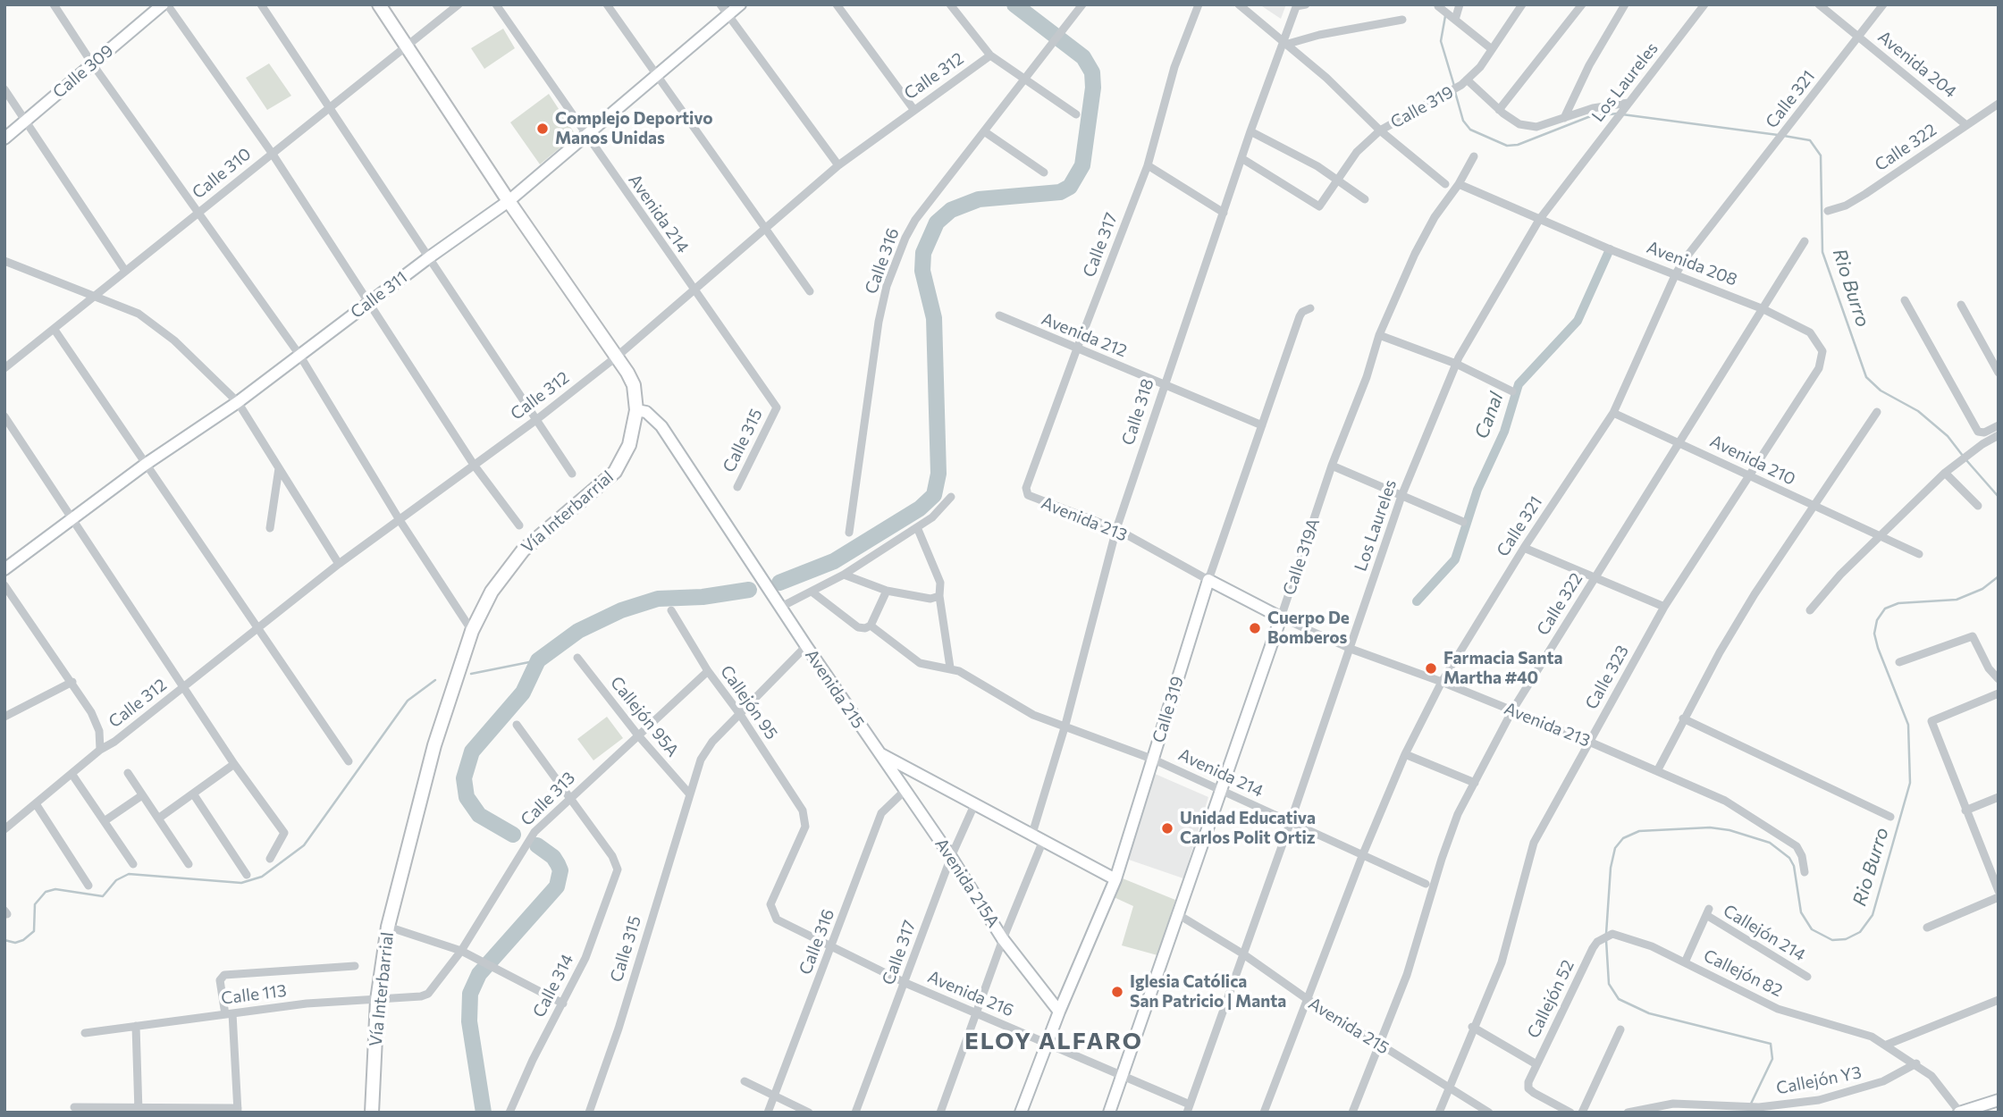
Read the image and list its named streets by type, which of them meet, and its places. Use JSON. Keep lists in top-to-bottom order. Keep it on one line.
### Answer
{"streets":{"main road":["Vía Interbarrial"],"street":["Avenida 204","Calle 309","Calle 312","Los Laureles","Calle 321","Calle 319","Calle 322","Calle 310","Avenida 214","Calle 317","Calle 316","Avenida 208","Calle 311","Avenida 212","Calle 318","Calle 315","Avenida 210","Avenida 213","Calle 319A","Calle 323","Avenida 215","Callejón 95","Callejón 95A","Calle 313","Avenida 215A","Callejón 214","Callejón 82","Calle 314","Avenida 216","Calle 113","Callejón 52","Callejón Y3"]},"crossings":[["Avenida 204","Calle 321"],["Avenida 204","Calle 322"],["Calle 312","Avenida 214"],["Calle 312","Vía Interbarrial"],["Los Laureles","Avenida 214"],["Los Laureles","Avenida 208"],["Los Laureles","Avenida 213"],["Los Laureles","Avenida 215"],["Los Laureles","Avenida 216"],["Calle 321","Avenida 214"],["Calle 321","Avenida 208"],["Calle 321","Avenida 210"],["Calle 321","Avenida 213"],["Calle 321","Avenida 215"],["Calle 319","Avenida 214"],["Calle 319","Avenida 212"],["Calle 319","Calle 318"],["Calle 319","Avenida 213"],["Calle 319","Avenida 215"],["Calle 319","Avenida 215A"],["Calle 319","Avenida 216"],["Calle 322","Avenida 208"],["Calle 322","Avenida 210"],["Calle 322","Avenida 213"],["Calle 322","Avenida 215"],["Calle 310","Vía Interbarrial"],["Avenida 214","Calle 311"],["Avenida 214","Calle 318"],["Avenida 214","Calle 315"],["Avenida 214","Calle 319A"],["Calle 317","Avenida 212"],["Calle 317","Avenida 213"],["Calle 317","Avenida 215"],["Calle 317","Avenida 215A"],["Calle 317","Avenida 216"],["Calle 316","Avenida 215A"],["Calle 316","Avenida 216"],["Avenida 208","Calle 319A"],["Avenida 208","Calle 323"],["Calle 311","Vía Interbarrial"],["Avenida 212","Calle 318"],["Calle 318","Avenida 213"],["Calle 318","Avenida 215"],["Calle 318","Avenida 215A"],["Calle 318","Avenida 216"],["Calle 315","Avenida 215"],["Calle 315","Callejón 95"],["Calle 315","Callejón 95A"],["Avenida 210","Calle 323"],["Vía Interbarrial","Avenida 215"],["Vía Interbarrial","Calle 313"],["Vía Interbarrial","Calle 113"],["Avenida 213","Calle 319A"],["Avenida 213","Calle 323"],["Calle 319A","Avenida 215"],["Calle 319A","Avenida 216"],["Calle 323","Avenida 215"],["Avenida 215","Avenida 215A"],["Callejón 95","Calle 313"],["Callejón 95","Avenida 216"],["Callejón 95A","Calle 313"],["Calle 313","Calle 314"],["Calle 313","Calle 113"],["Callejón 214","Callejón 82"],["Callejón 82","Callejón 52"],["Callejón 82","Callejón Y3"]],"districts":["ELOY ALFARO"],"water":["Rio Burro","Canal"],"places":["Complejo Deportivo Manos Unidas","Cuerpo De Bomberos","Farmacia Santa Martha #40","Unidad Educativa Carlos Polit Ortiz","Iglesia Católica San Patricio | Manta"]}
